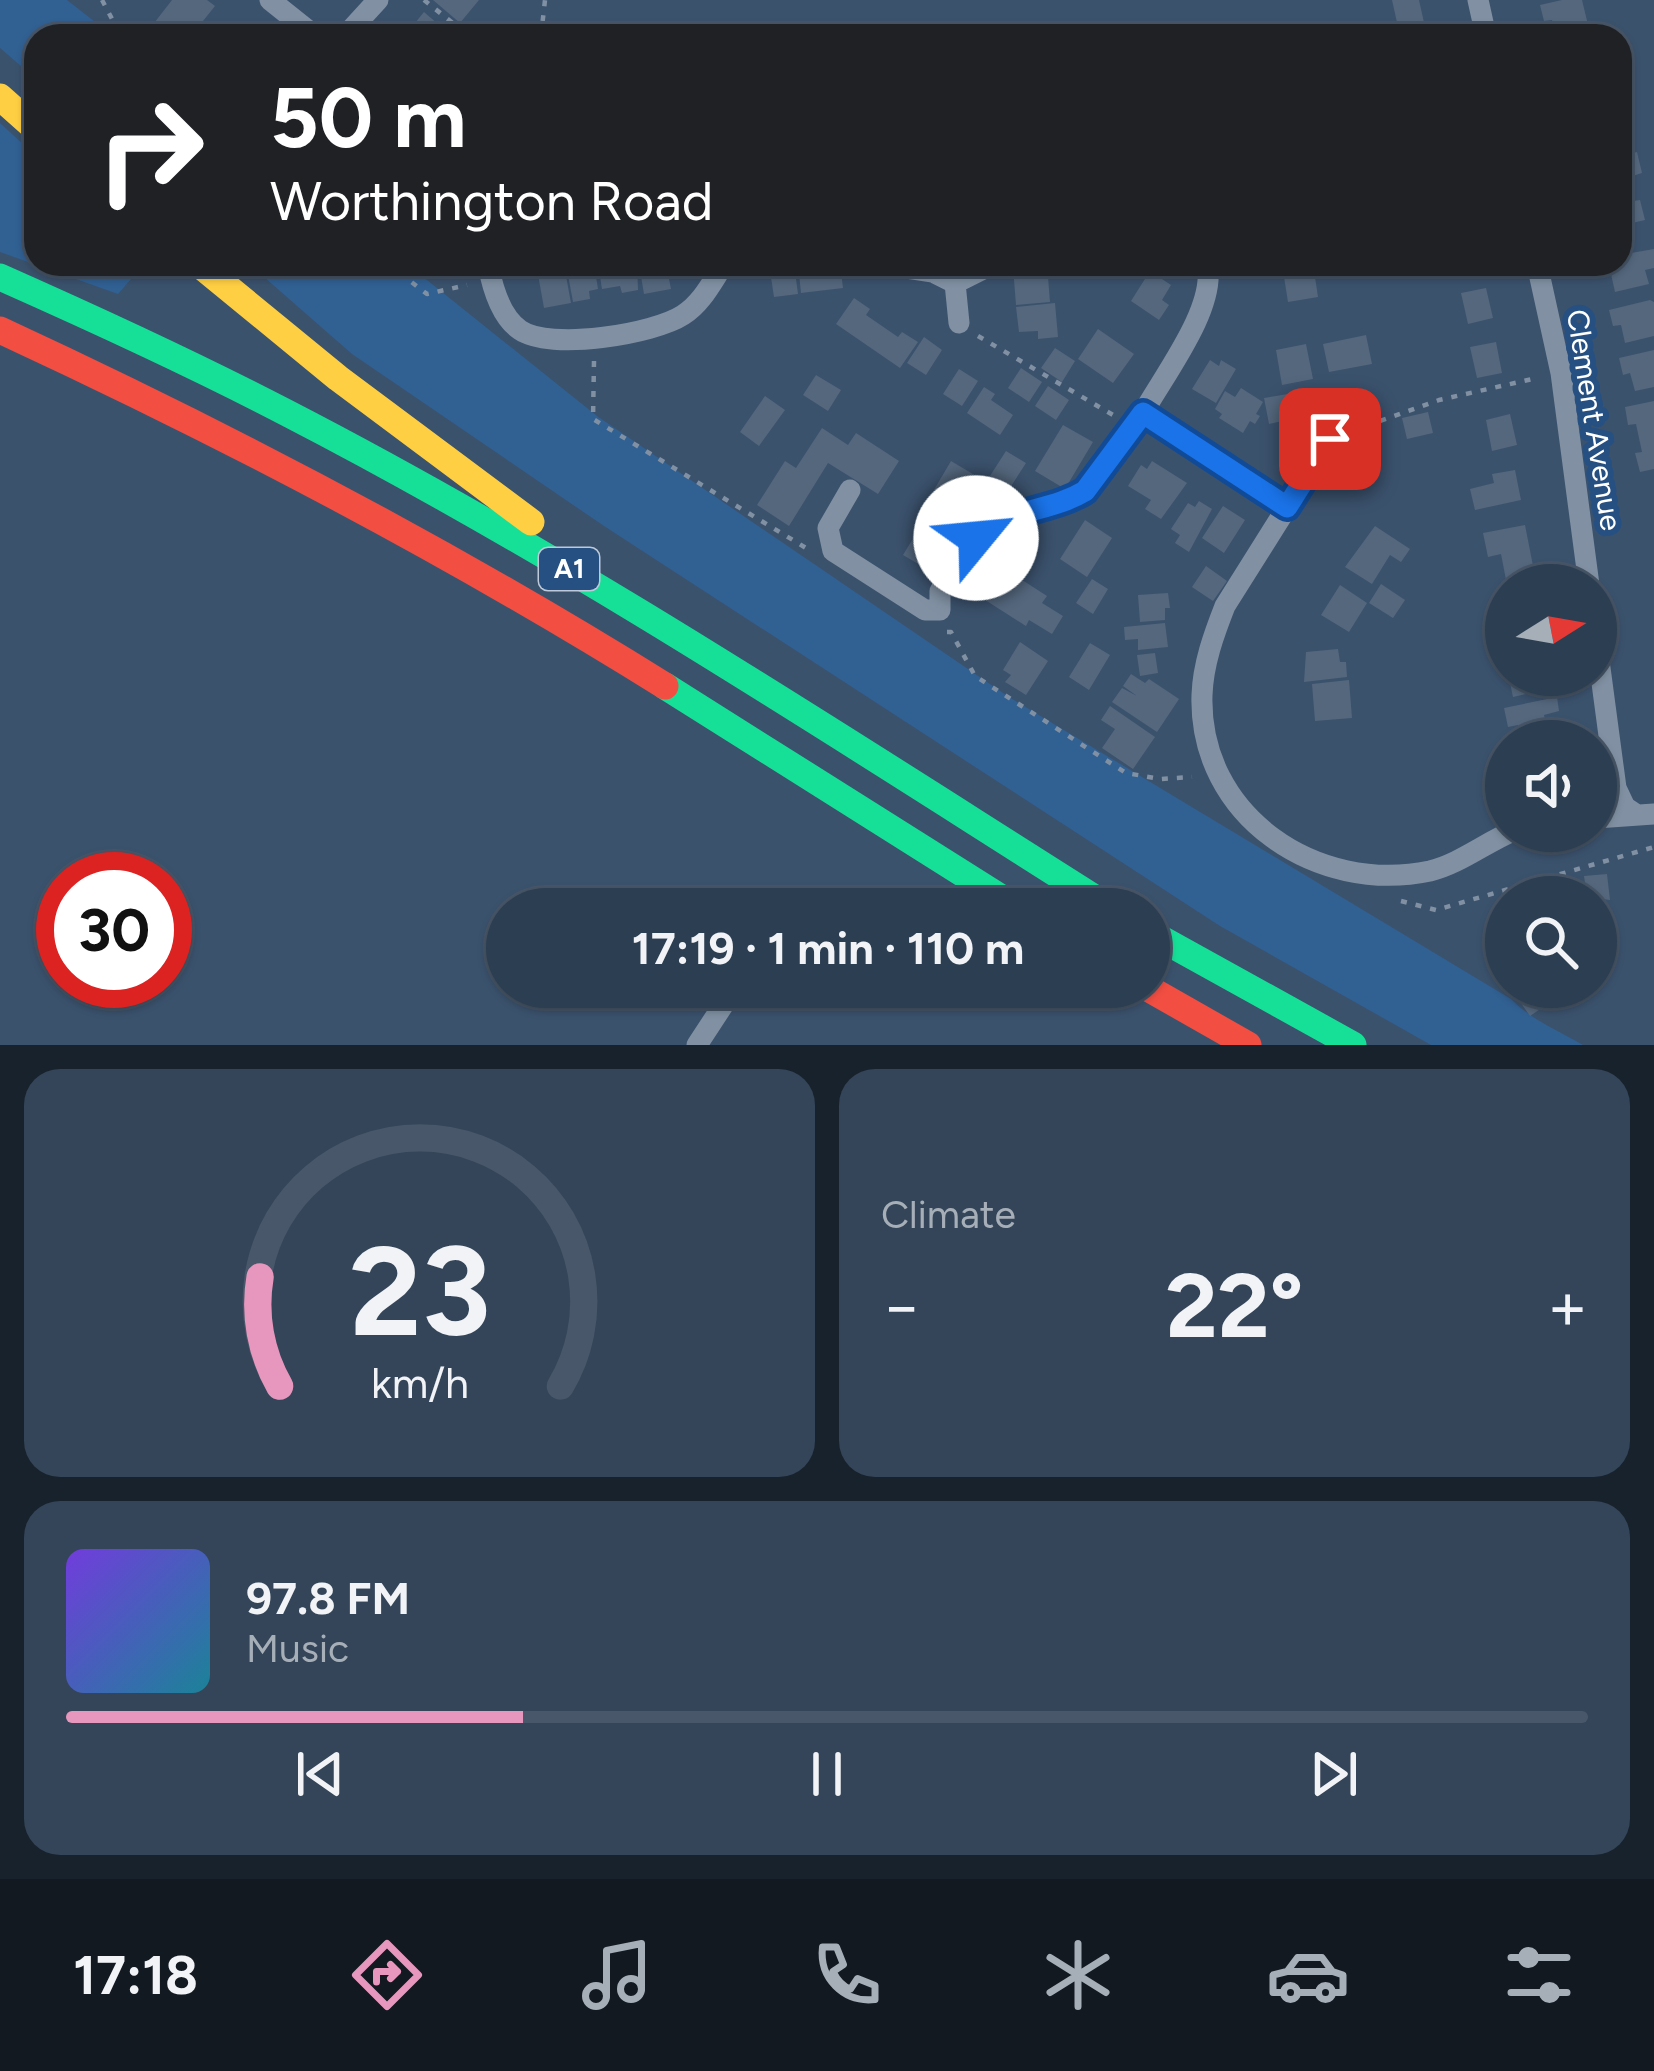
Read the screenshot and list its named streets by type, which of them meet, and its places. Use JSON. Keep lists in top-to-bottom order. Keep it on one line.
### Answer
{"streets":{"highway":["A1"],"street":["Clement Avenue"]},"north":"right","page":{"turn":["50 m","Worthington Road"],"limit":"30","trip":"17:19 · 1 min · 110 m","tile":"Climate","heat":["−","22°","+"],"song":["97.8 FM","Music"],"tabs":"17:18","gauge":["23","km/h"]}}
